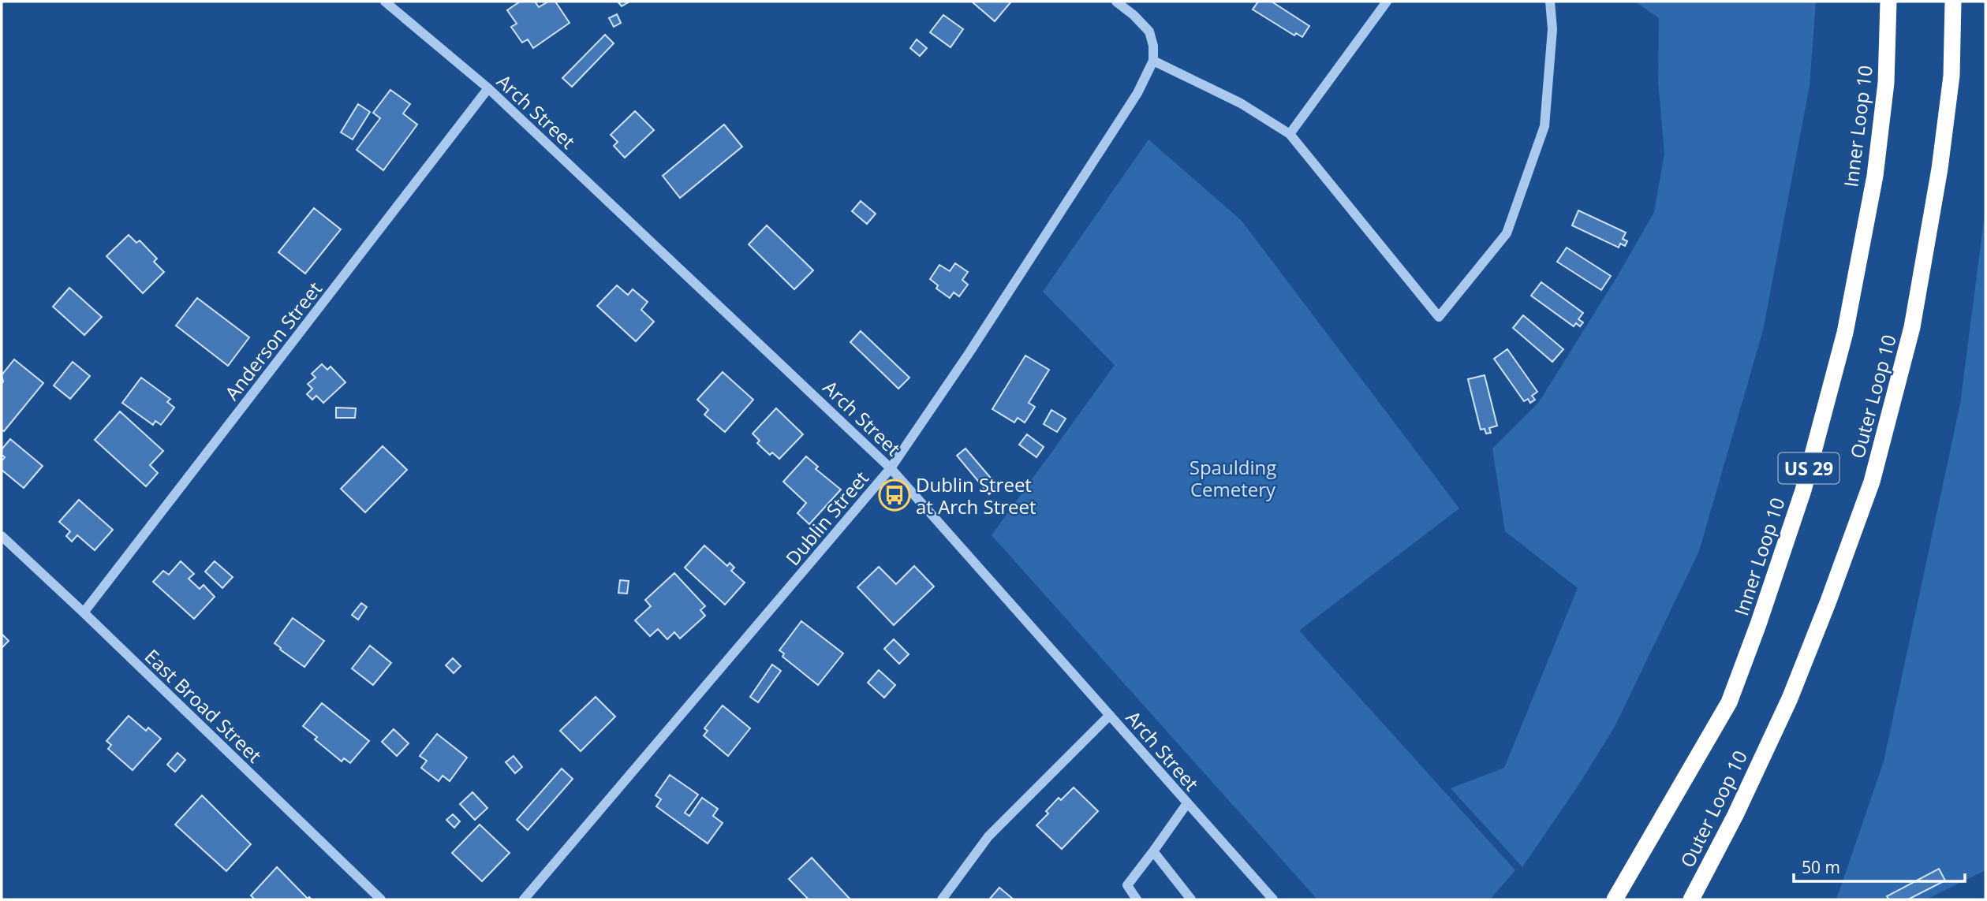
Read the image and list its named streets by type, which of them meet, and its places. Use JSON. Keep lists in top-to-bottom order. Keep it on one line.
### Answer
{"streets":{"highway":["Inner Loop 10","Outer Loop 10","US 29"],"street":["Arch Street","Anderson Street","Dublin Street","East Broad Street"]},"crossings":[["Arch Street","Anderson Street"],["Arch Street","Dublin Street"],["Anderson Street","East Broad Street"]],"parks":["Spaulding Cemetery"],"places":{"bus stop":["Dublin Street at Arch Street"]},"scale_bar":"50 m"}
